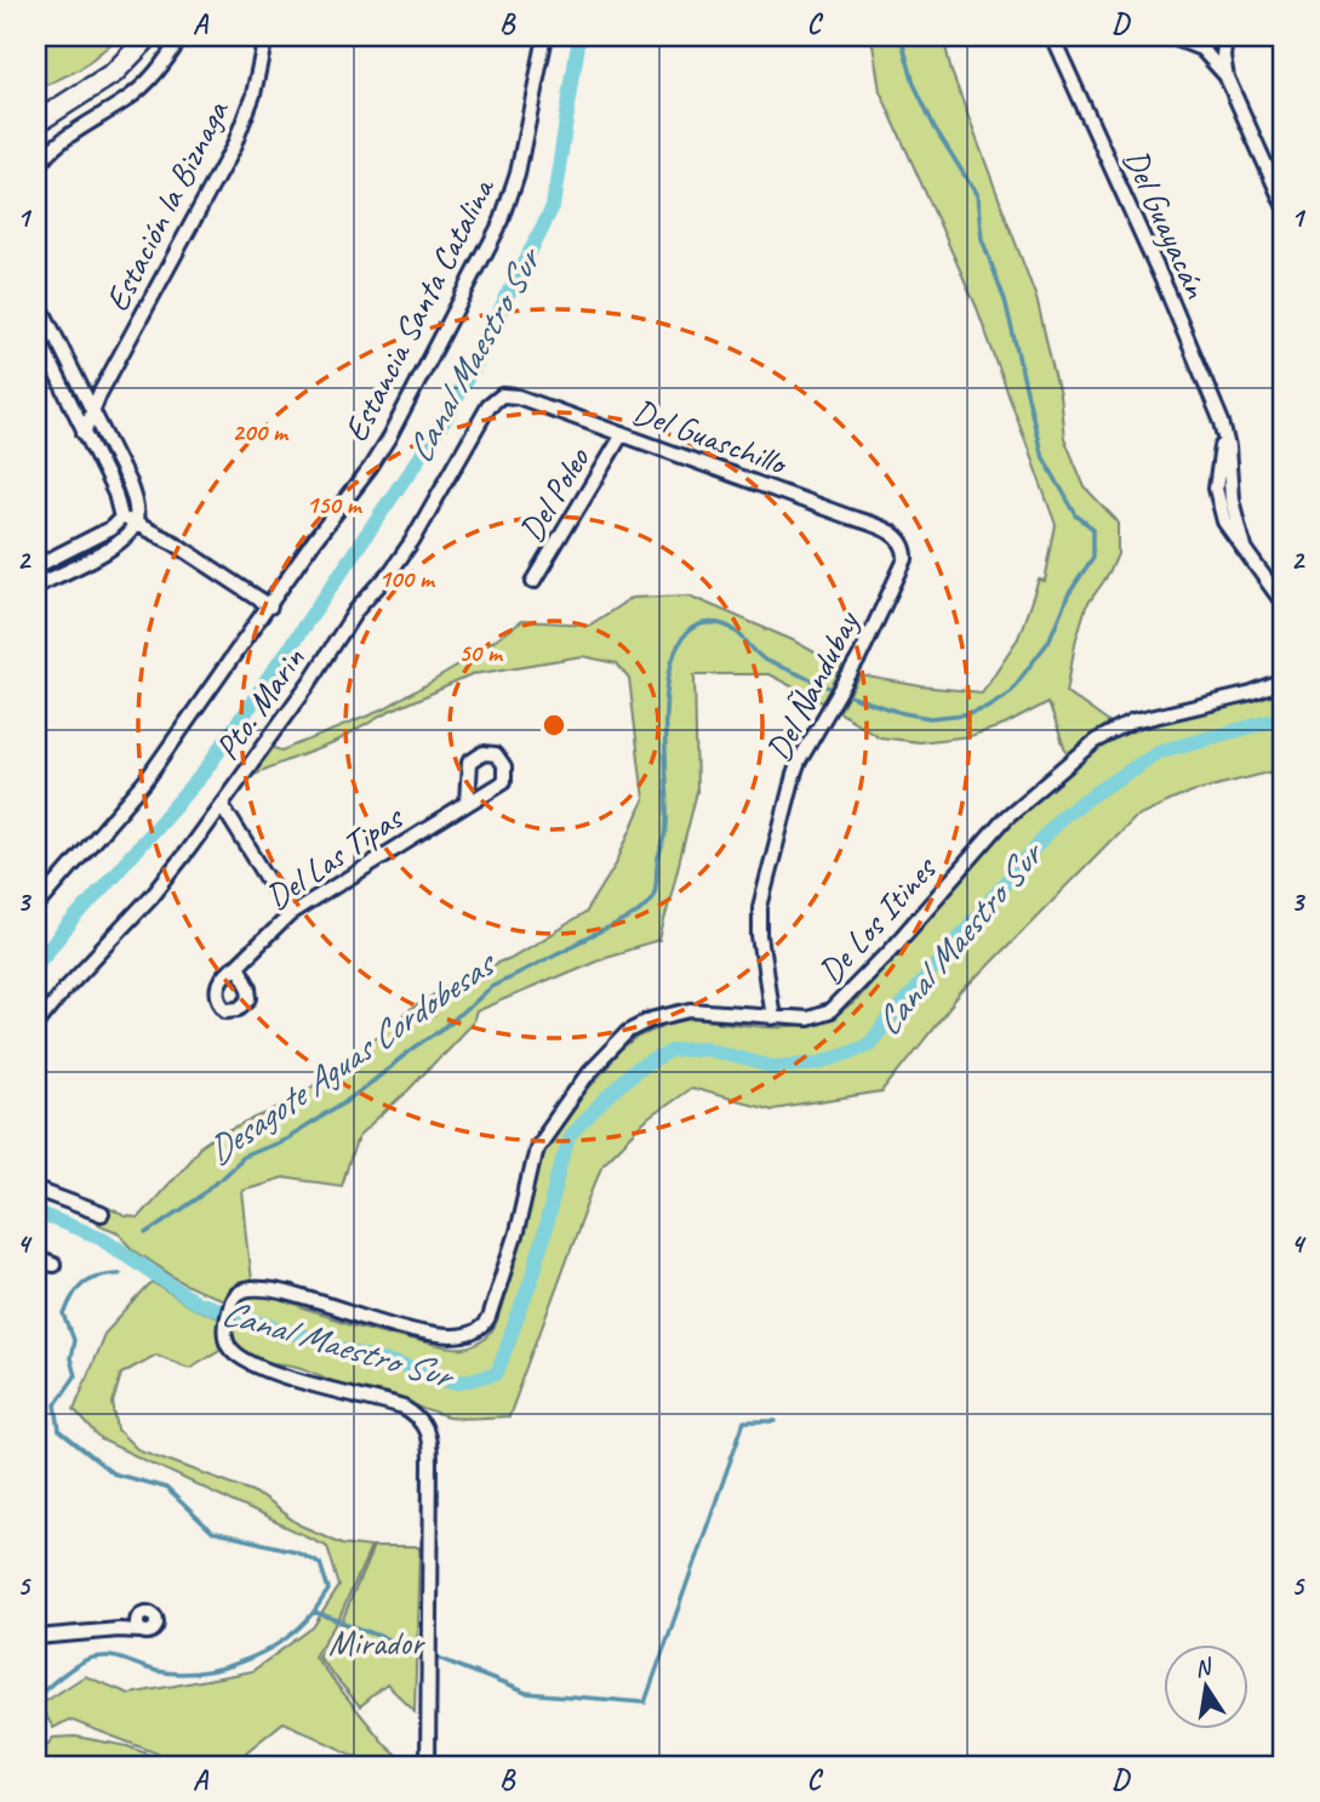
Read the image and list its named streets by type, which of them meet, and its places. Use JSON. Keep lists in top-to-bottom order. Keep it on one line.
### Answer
{"streets":{"street":["Estación la Biznaga","Del Guayacán","Estancia Santa Catalina","Del Guaschillo","Del Poleo","Del Ñandubay","Pto. Marin","Del Las Tipas","De Los Itines"]},"crossings":[["Del Guaschillo","Del Poleo"],["Del Guaschillo","Del Ñandubay"],["Del Guaschillo","Pto. Marin"],["Del Ñandubay","De Los Itines"]],"water":["Canal Maestro Sur","Desagote Aguas Cordobesas"],"parks":["Mirador"],"north":"top","grid":{"columns":["A","B","C","D"],"rows":["1","2","3","4","5"]},"rings":["200 m","150 m","100 m","50 m"]}
